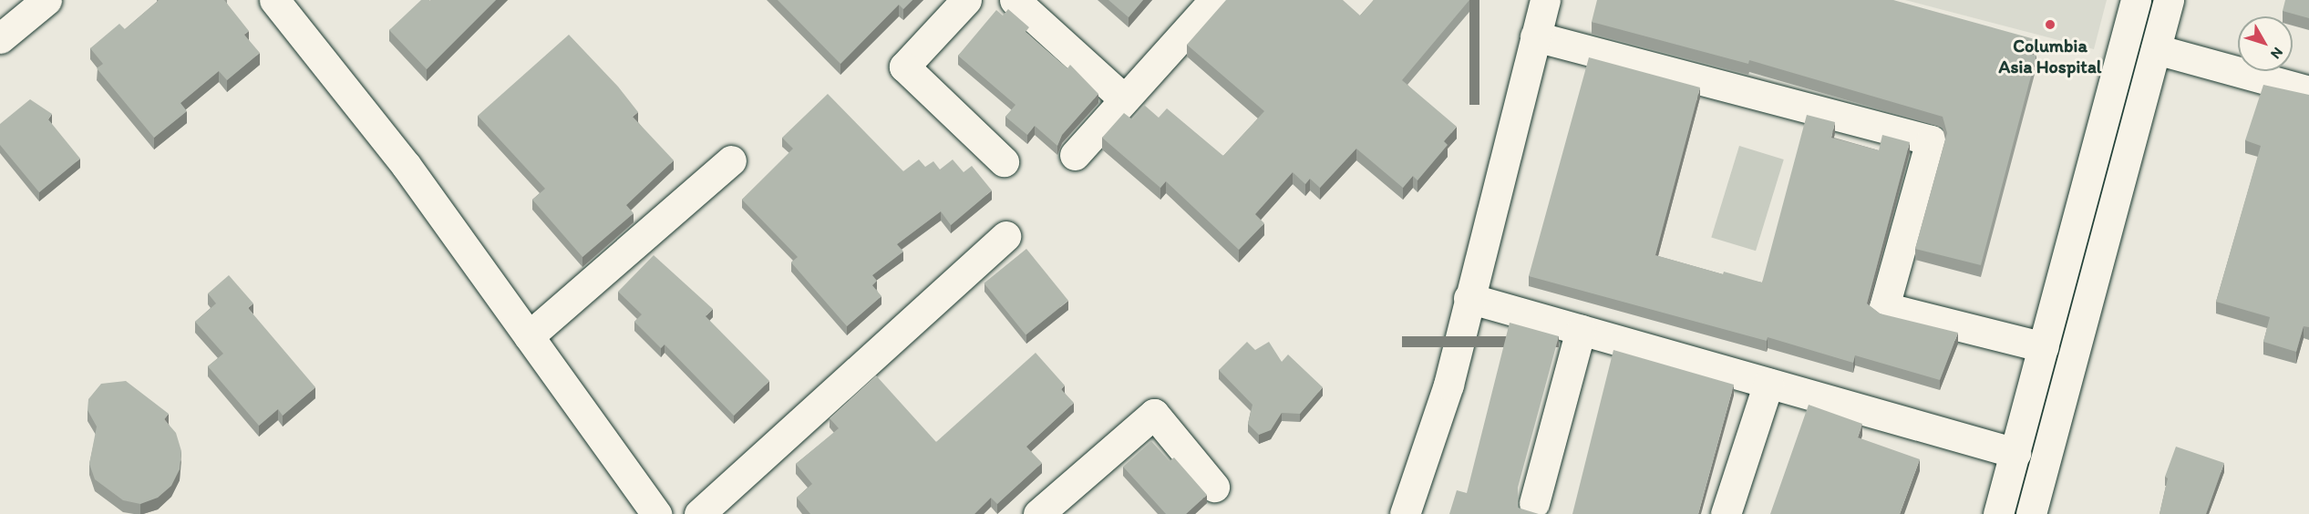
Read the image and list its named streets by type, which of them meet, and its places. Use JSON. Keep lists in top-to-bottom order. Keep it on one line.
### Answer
{"places":["Columbia Asia Hospital"],"north":"bottom right"}
